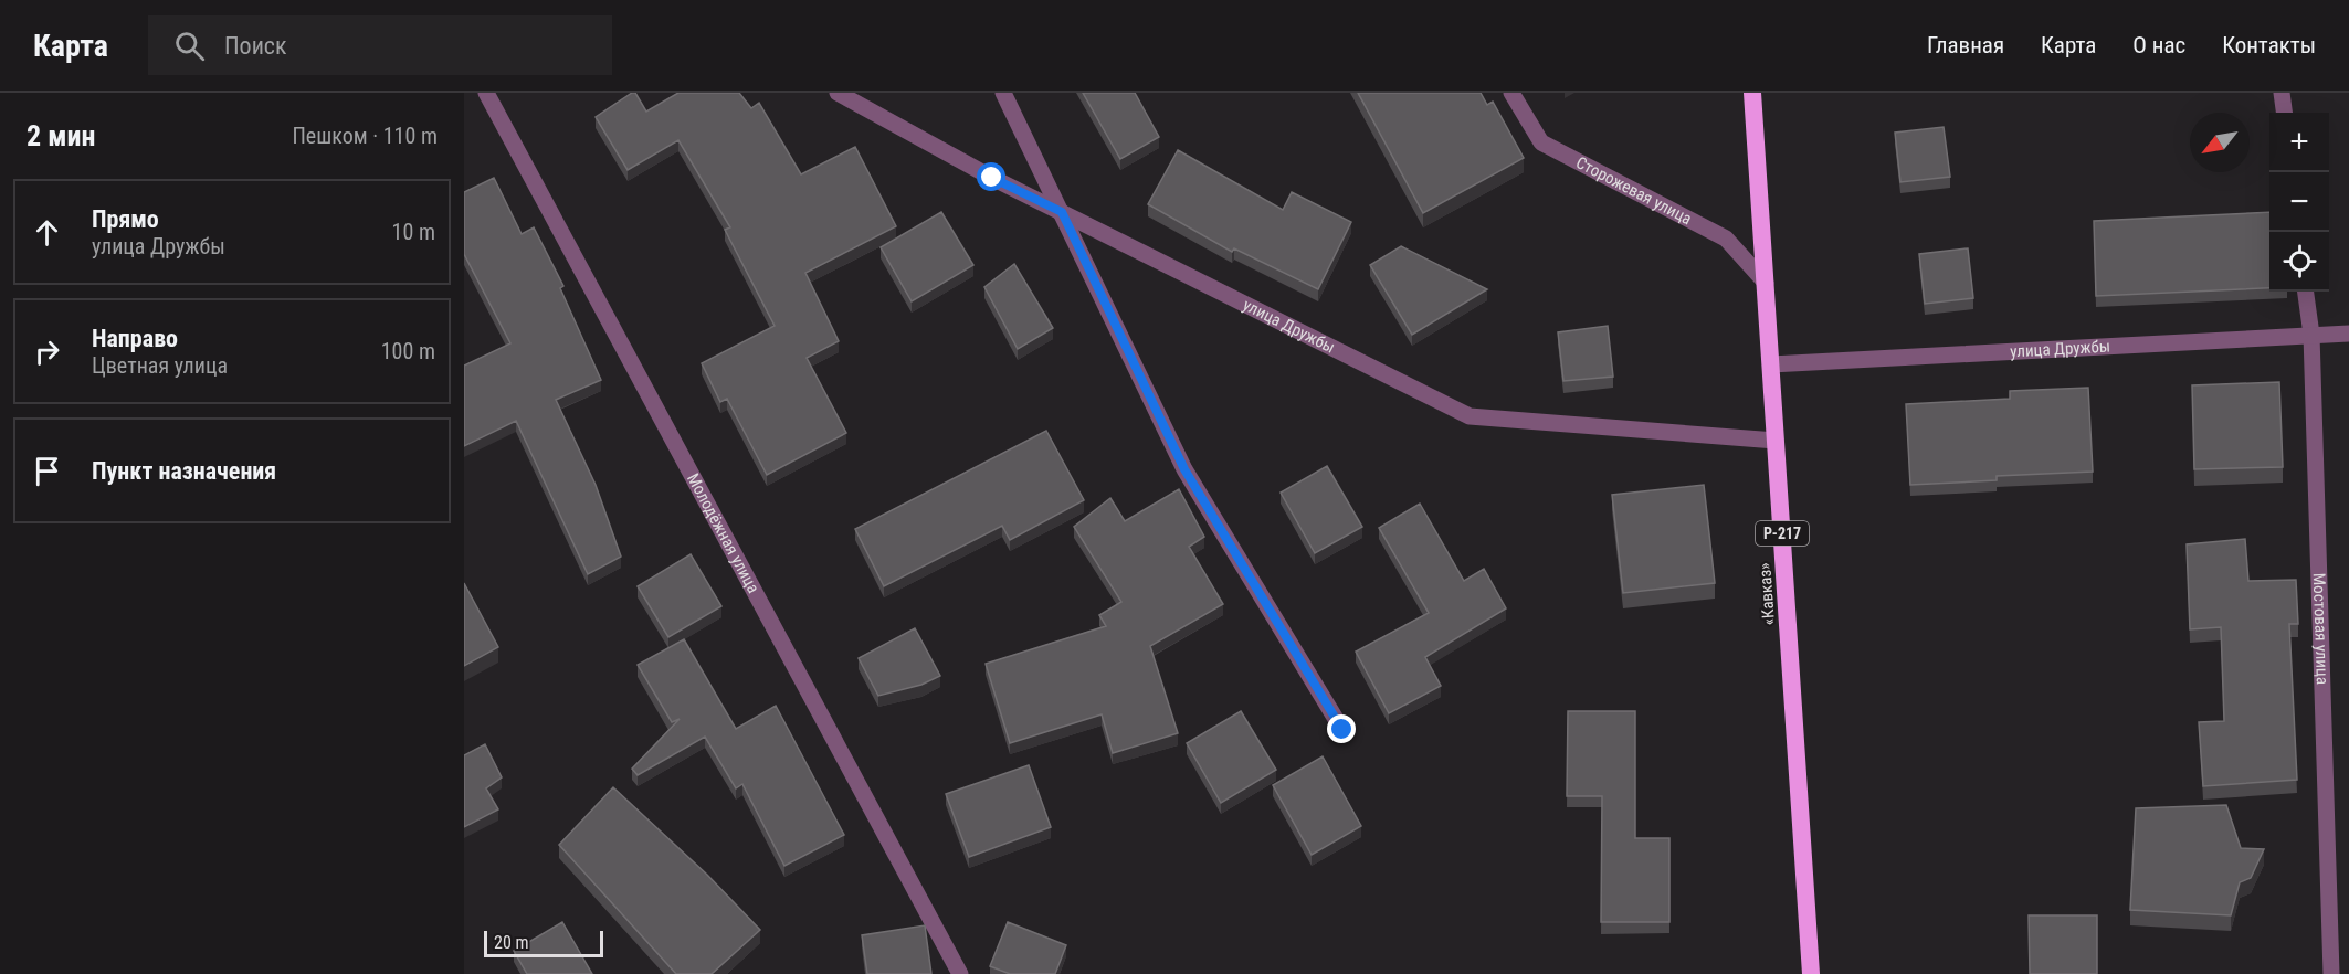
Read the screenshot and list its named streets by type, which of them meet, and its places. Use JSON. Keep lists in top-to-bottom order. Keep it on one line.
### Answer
{"streets":{"highway":["Р-217","«Кавказ»"],"street":["Сторожевая улица","улица Дружбы","Молодёжная улица","Мостовая улица"]},"crossings":[["Сторожевая улица","«Кавказ»"],["улица Дружбы","«Кавказ»"],["улица Дружбы","Мостовая улица"]],"scale_bar":"20 m","north":"bottom left","page":{"header":"Карта","search":"Поиск","nav":["Главная","Карта","О нас","Контакты"],"heading":["2 мин","Пешком · 110 m"],"map_buttons":["+","−"],"list":[["Прямо","улица Дружбы","10 m"],["Направо","Цветная улица","100 m"],"Пункт назначения"],"scale":"20 m"}}
